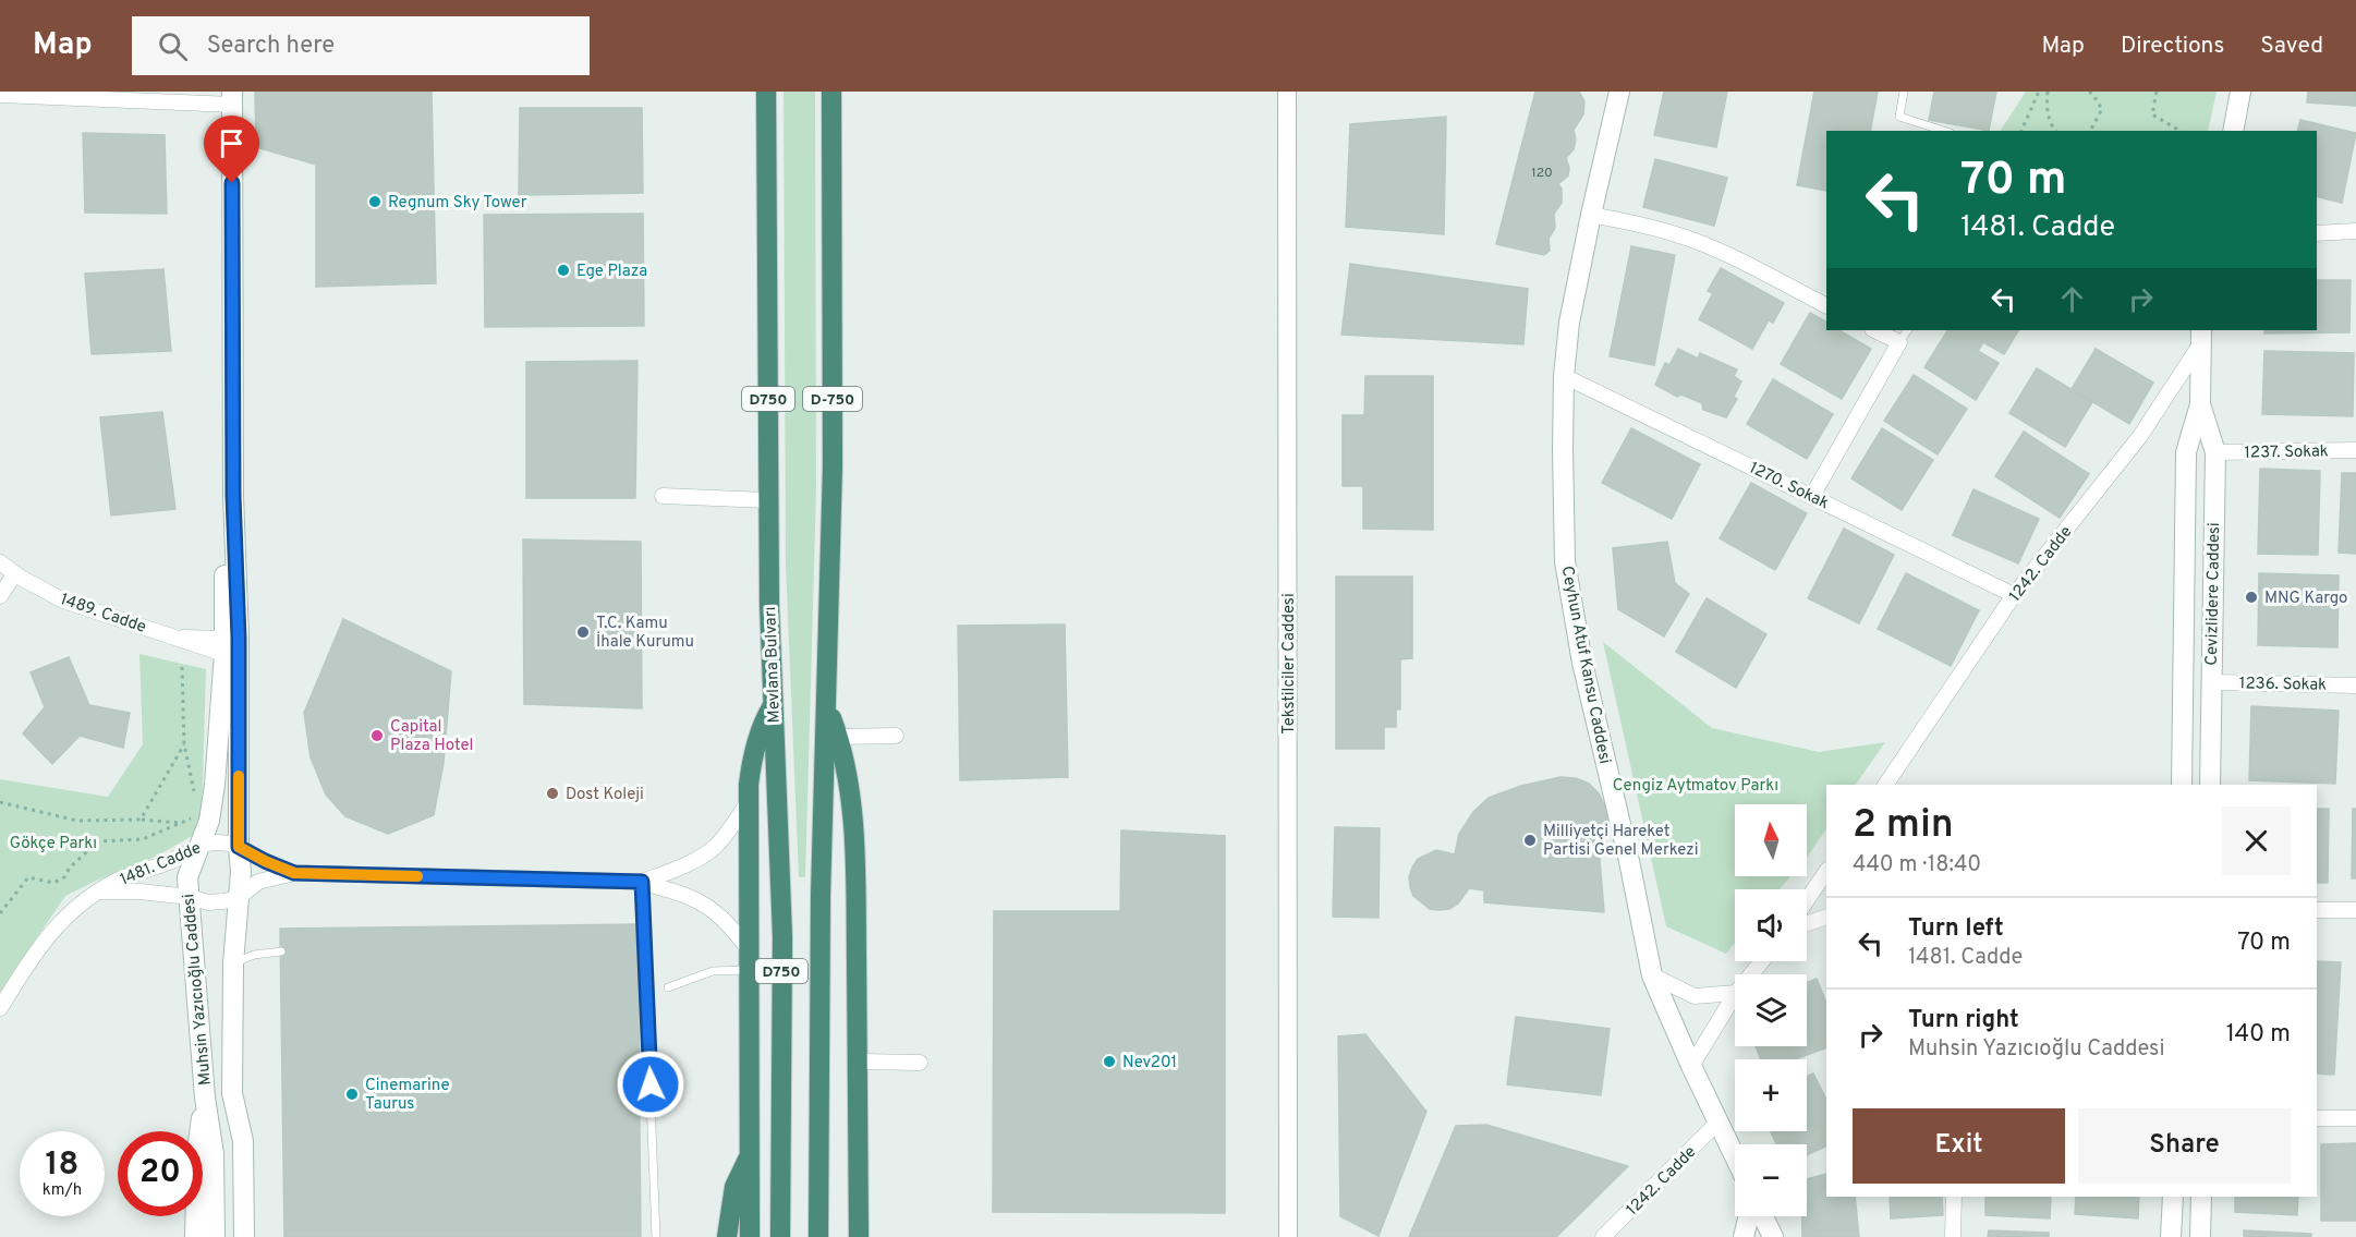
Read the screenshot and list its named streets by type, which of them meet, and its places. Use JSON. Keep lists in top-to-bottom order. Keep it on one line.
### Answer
{"streets":{"highway":["D750","D-750","Mevlana Bulvarı"],"main road":["Cevizlidere Caddesi","Ceyhun Atuf Kansu Caddesi","Muhsin Yazıcıoğlu Caddesi"],"street":["1237. Sokak","1270. Sokak","1242. Cadde","1489. Cadde","Tekstilciler Caddesi","1236. Sokak","1481. Cadde"]},"crossings":[["D750","D-750"],["1237. Sokak","Cevizlidere Caddesi"],["1270. Sokak","1242. Cadde"],["1270. Sokak","Ceyhun Atuf Kansu Caddesi"],["1242. Cadde","Cevizlidere Caddesi"],["1242. Cadde","Ceyhun Atuf Kansu Caddesi"],["Cevizlidere Caddesi","1236. Sokak"],["1489. Cadde","Muhsin Yazıcıoğlu Caddesi"],["1481. Cadde","Muhsin Yazıcıoğlu Caddesi"]],"parks":["Cengiz Aytmatov Parkı","Gökçe Parkı"],"places":["Regnum Sky Tower","Ege Plaza","MNG Kargo","T.C. Kamu İhale Kurumu","Capital Plaza Hotel","Dost Koleji","Milliyetçi Hareket Partisi Genel Merkezi","Nev201","Cinemarine Taurus"],"house_numbers":["120"],"north":"top","page":{"header":"Map","search":"Search here","nav":["Map","Directions","Saved"],"turn":["70 m","1481. Cadde"],"heading":["2 min","440 m · 18:40"],"map_buttons":["+","−"],"list":[{"name":"Turn left","note":"1481. Cadde","value":"70 m"},{"name":"Turn right","note":"Muhsin Yazıcıoğlu Caddesi","value":"140 m"}],"buttons":["Exit","Share"],"speed":"18 km/h","limit":"20"}}
